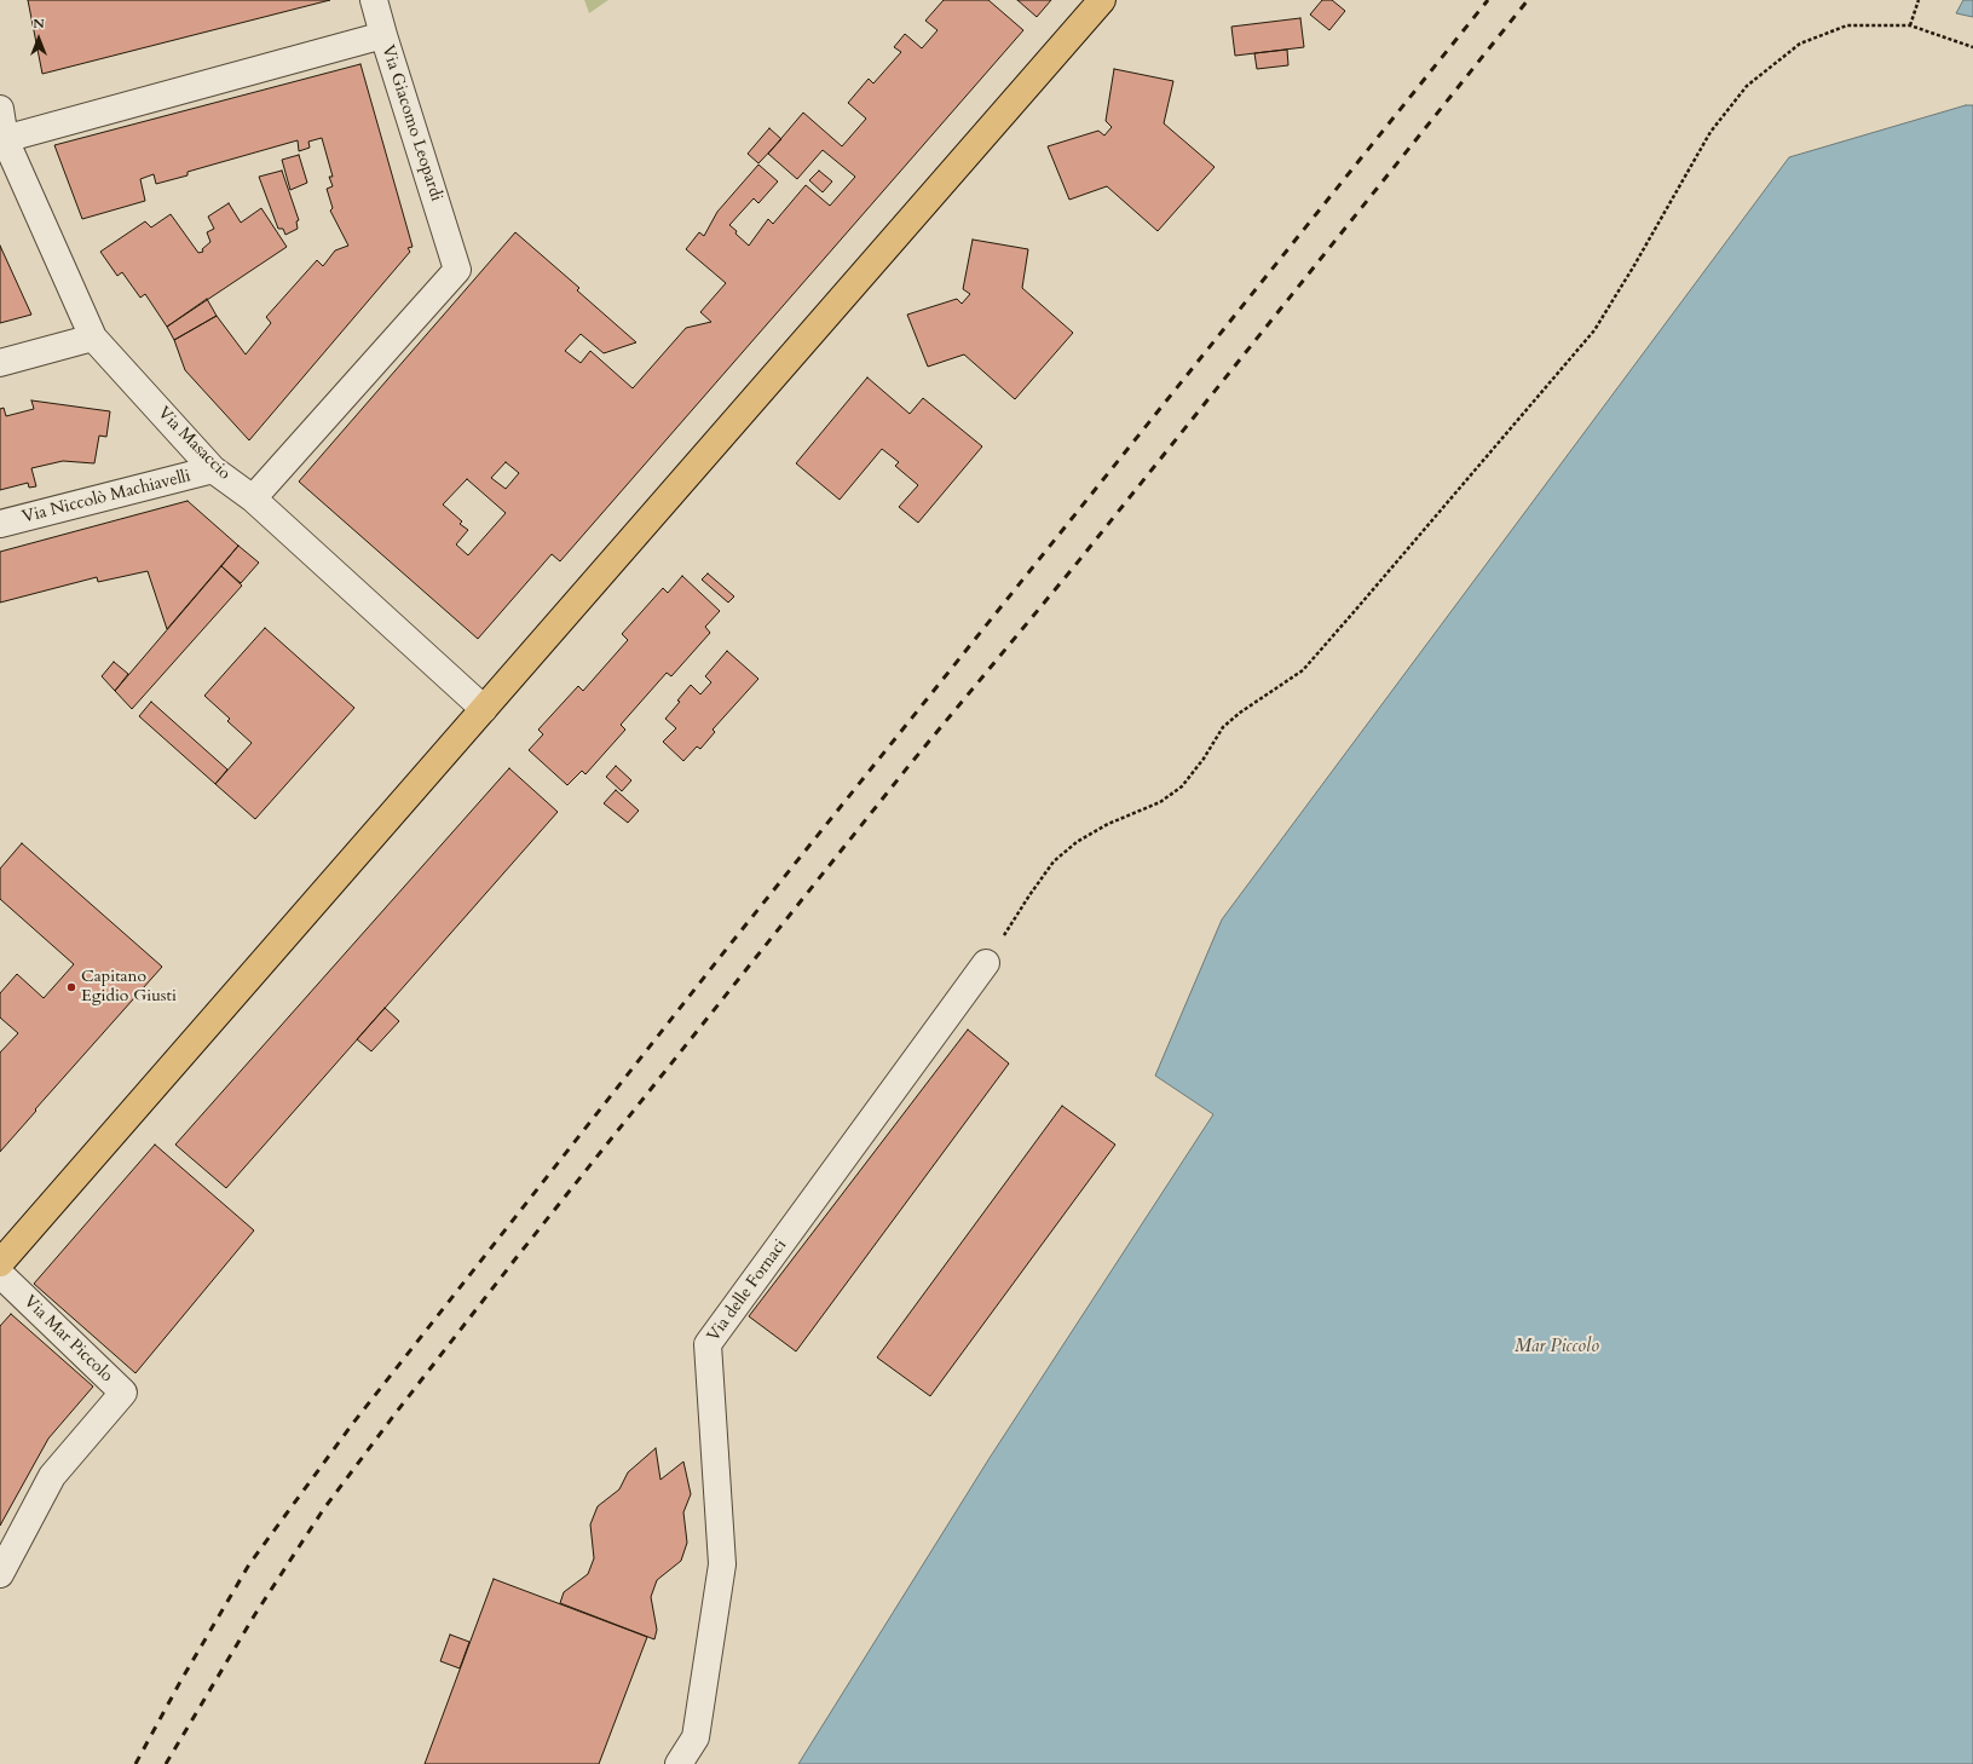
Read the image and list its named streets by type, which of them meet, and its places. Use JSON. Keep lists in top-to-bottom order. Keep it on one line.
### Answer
{"streets":{"street":["Via Giacomo Leopardi","Via Masaccio","Via Niccolò Machiavelli","Via delle Fornaci","Via Mar Piccolo"]},"crossings":[["Via Giacomo Leopardi","Via Masaccio"],["Via Masaccio","Via Niccolò Machiavelli"]],"water":["Mar Piccolo"],"places":["Capitano Egidio Giusti"],"north":"top"}
